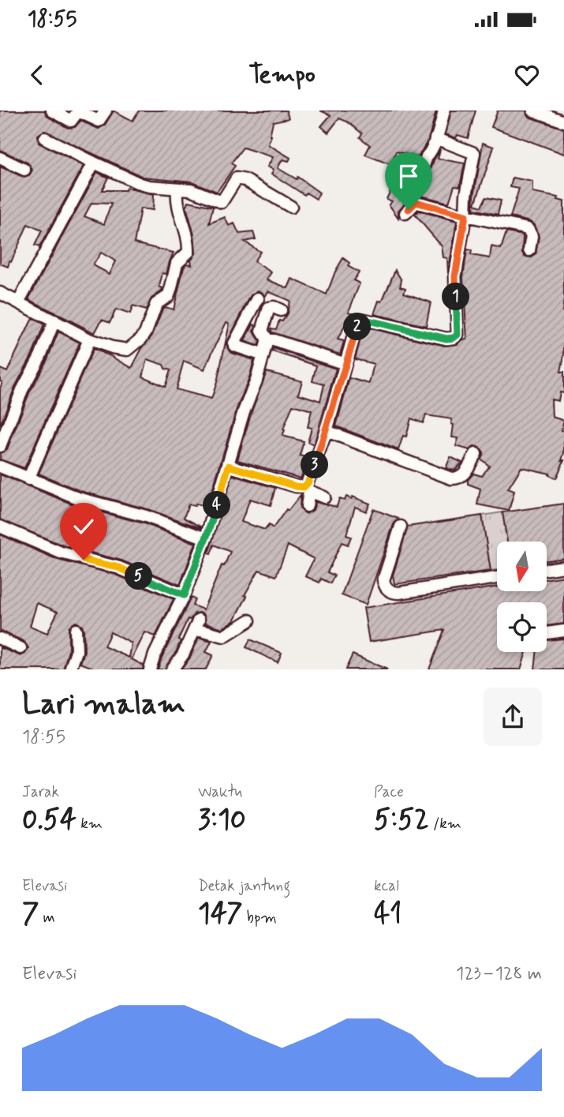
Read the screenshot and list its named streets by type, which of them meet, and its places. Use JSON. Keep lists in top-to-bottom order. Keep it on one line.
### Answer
{"north":"bottom","page":{"status":"18:55","header":"Tempo","pins":["1","2","3","4","5"],"heading":["Lari malam","18:55"],"stats":[["Jarak","0.54 km"],["Waktu","3:10"],["Pace","5:52 /km"],["Elevasi","7 m"],["Detak jantung","147 bpm"],["kcal","41"]],"chart":["Elevasi","123–128 m"]}}
